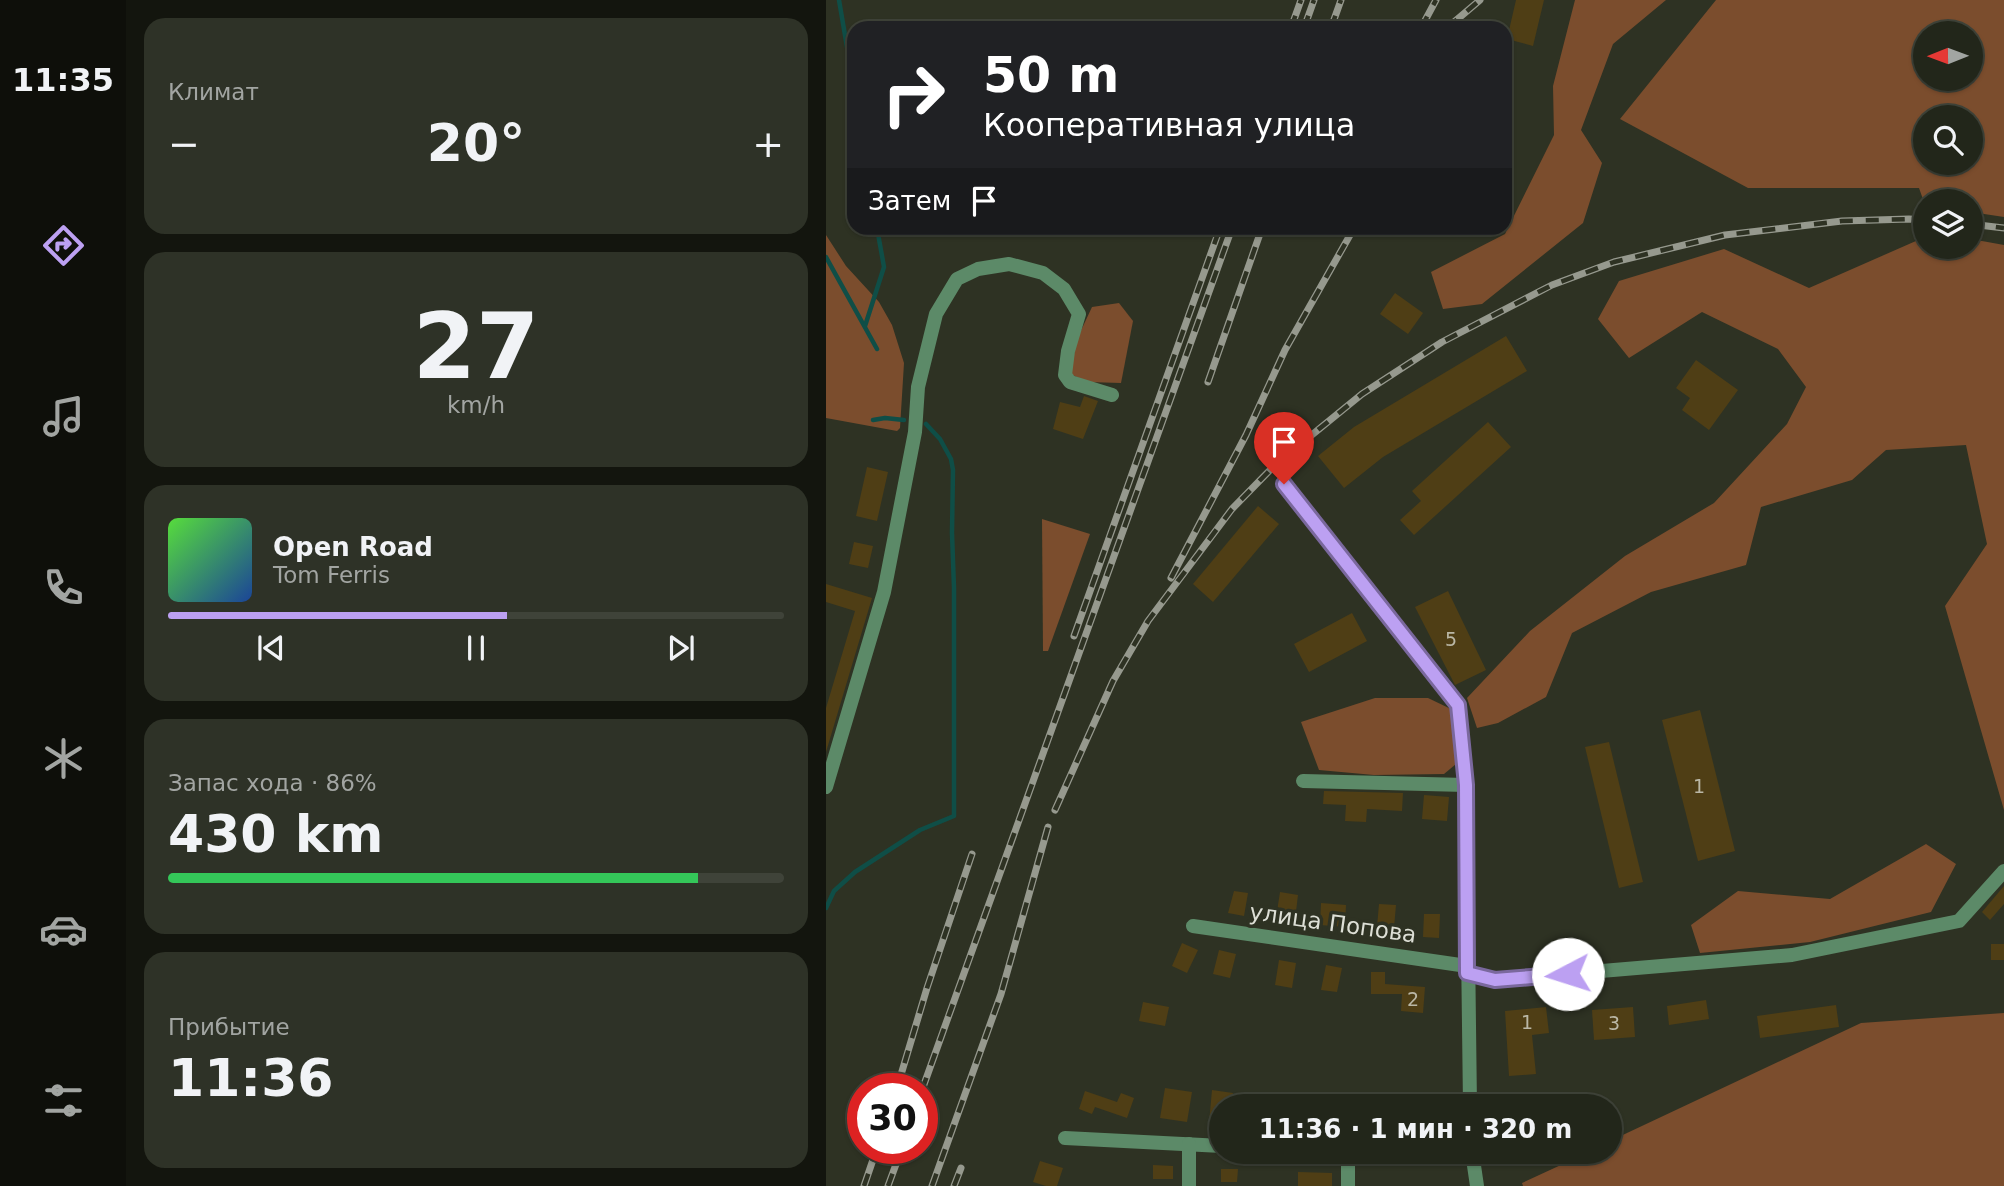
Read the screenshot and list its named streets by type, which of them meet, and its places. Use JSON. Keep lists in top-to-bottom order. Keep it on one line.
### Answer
{"streets":{"street":["улица Попова"]},"house_numbers":["5","1","2","1","3"],"north":"left","page":{"tabs":"11:35","tile":["Климат",["27","km/h"],["Запас хода · 86%","430 km"],["Прибытие","11:36"]],"turn":["50 m","Кооперативная улица"],"heat":["−","20°","+"],"then":"Затем","song":["Open Road","Tom Ferris"],"limit":"30","trip":"11:36 · 1 мин · 320 m"}}
